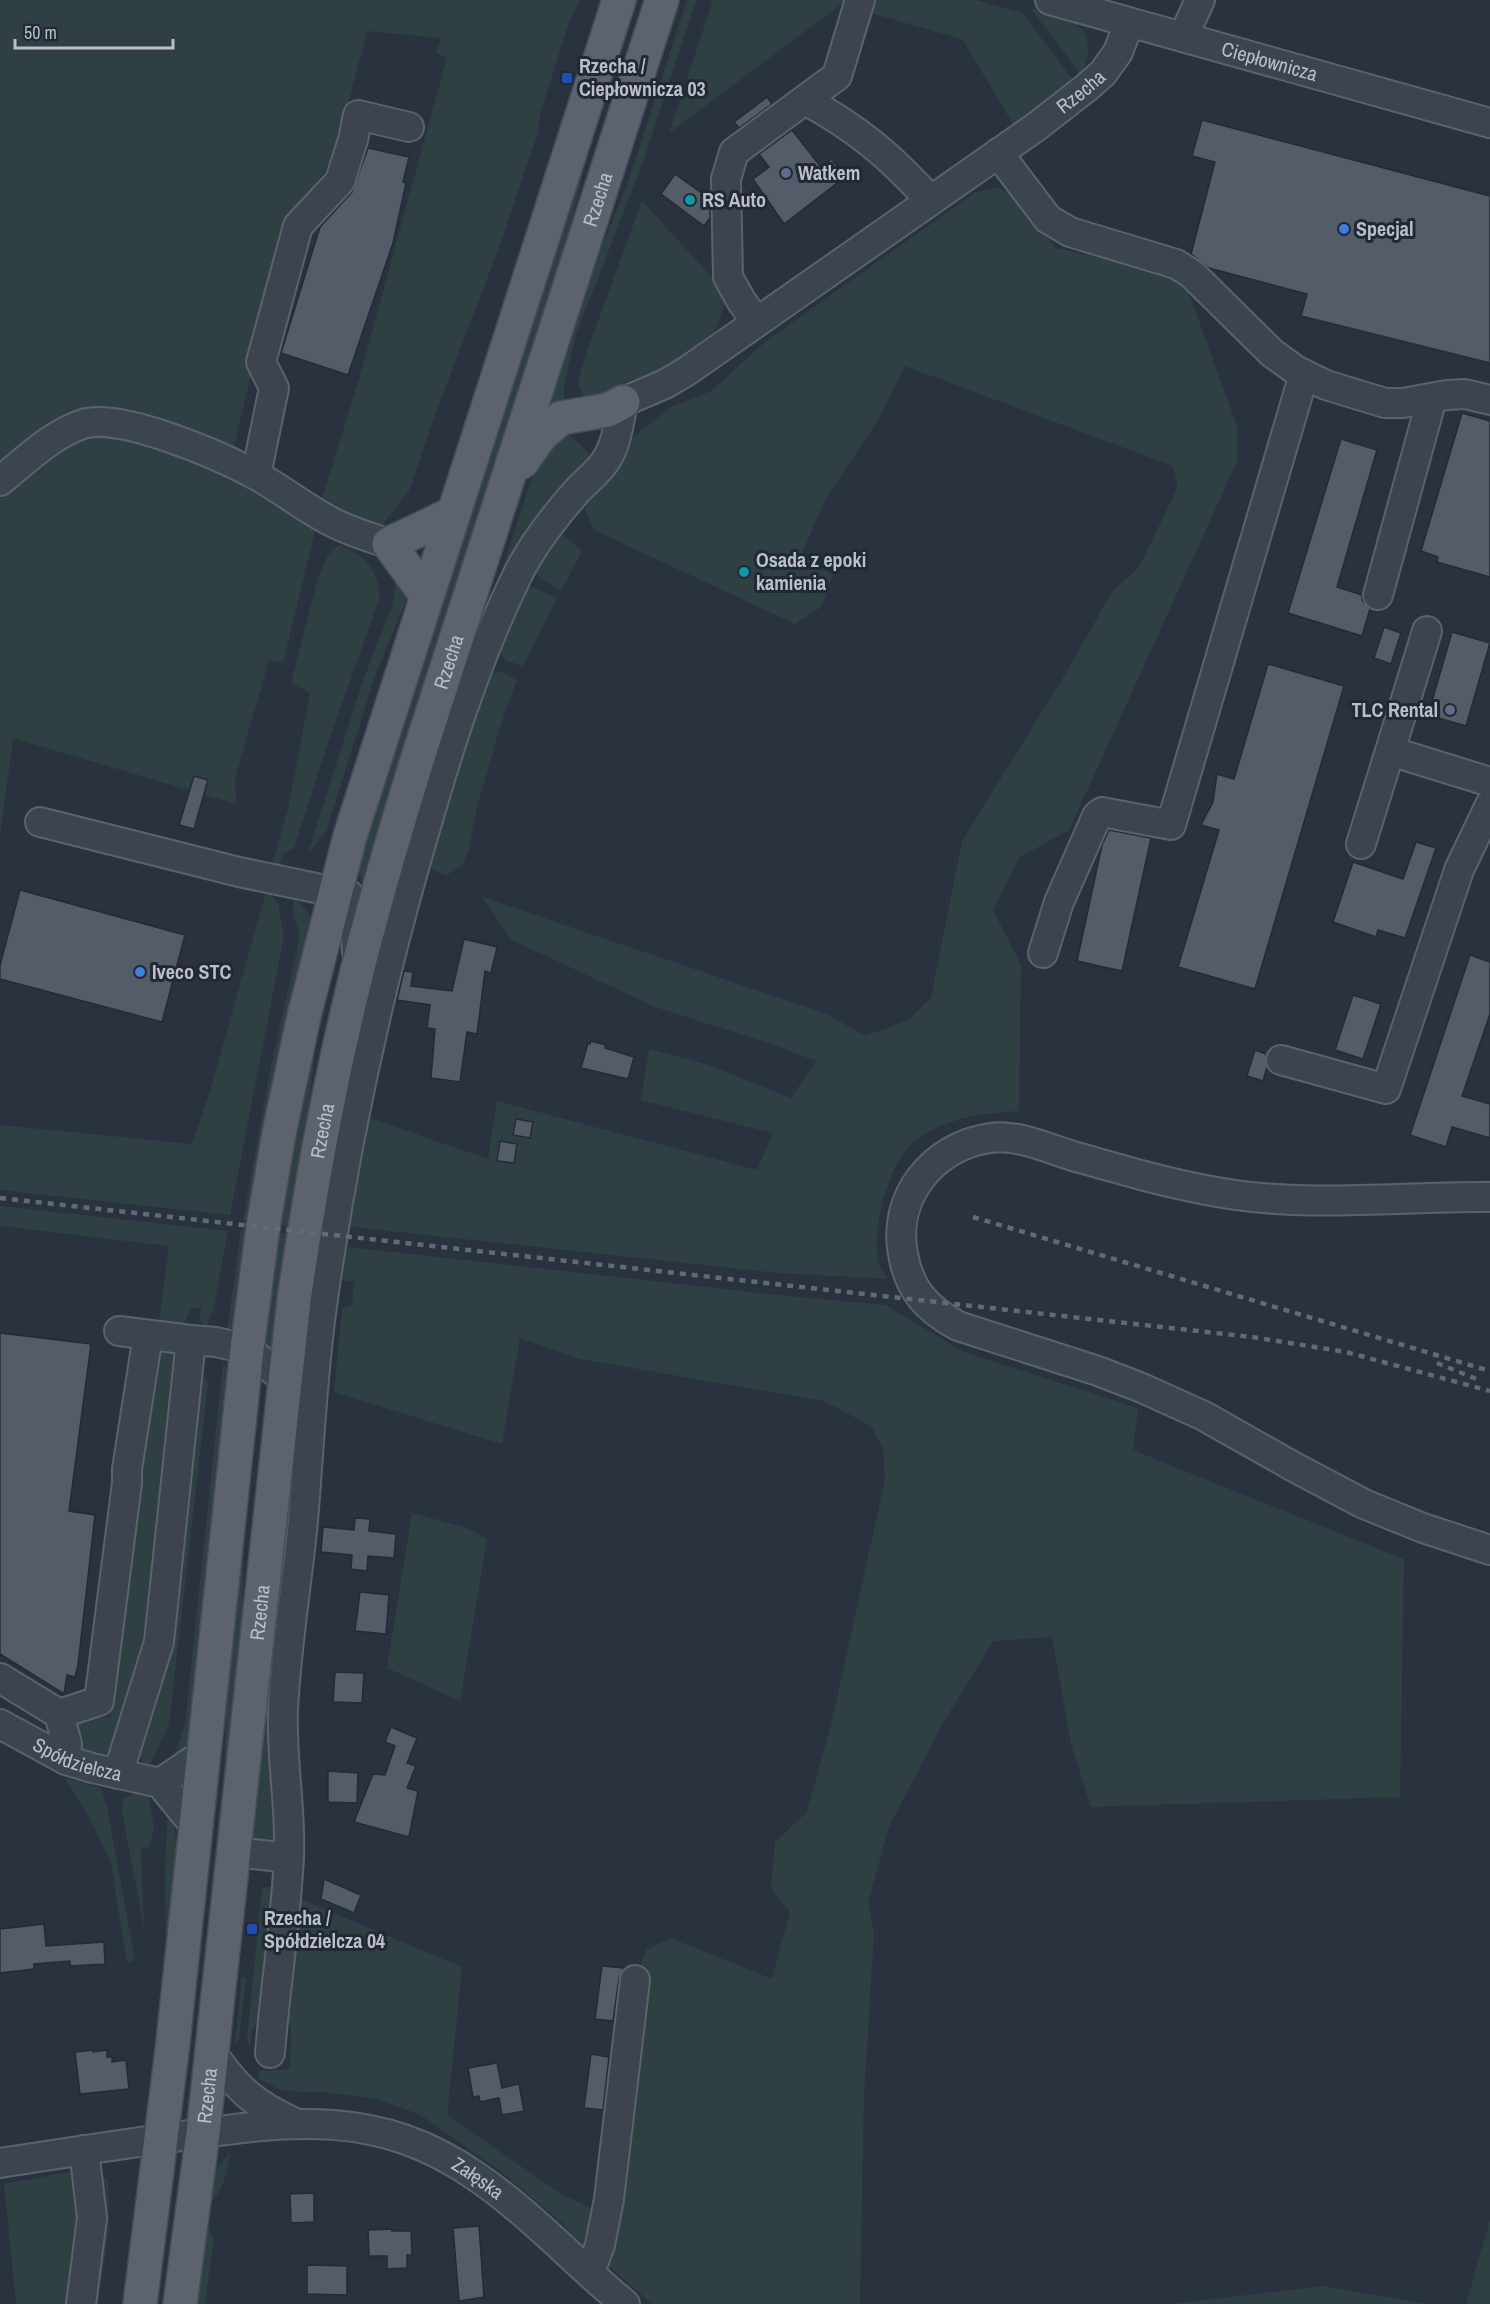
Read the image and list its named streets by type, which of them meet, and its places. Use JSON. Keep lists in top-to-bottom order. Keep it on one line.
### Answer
{"streets":{"main road":["Rzecha"],"street":["Ciepłownicza","Spółdzielcza","Załęska"]},"crossings":[["Ciepłownicza","Rzecha"],["Rzecha","Załęska"]],"places":{"transit":["Rzecha / Ciepłownicza 03","Rzecha / Spółdzielcza 04"],"other":["Watkem","RS Auto","Specjal","Osada z epoki kamienia","TLC Rental","Iveco STC"]},"scale_bar":"50 m"}
